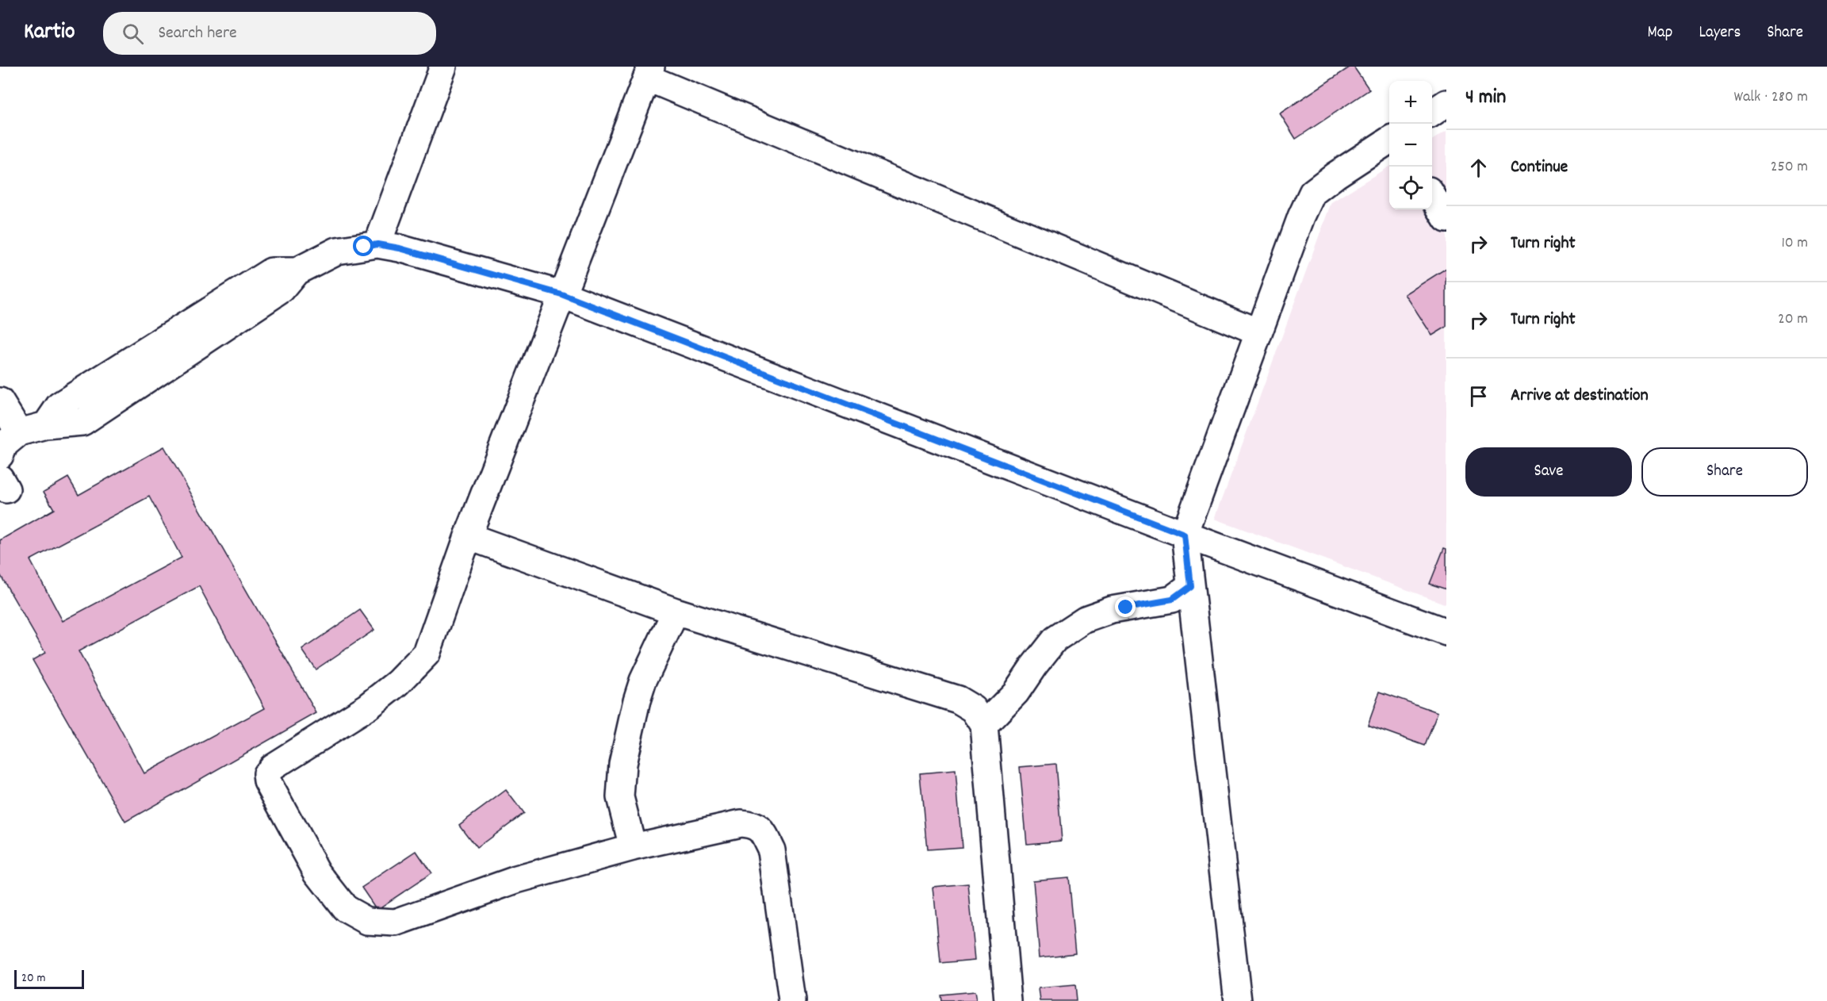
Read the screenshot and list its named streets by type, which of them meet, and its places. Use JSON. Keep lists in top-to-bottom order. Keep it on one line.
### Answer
{"scale_bar":"20 m","page":{"header":"Kartio","search":"Search here","nav":["Map","Layers","Share"],"heading":["4 min","Walk · 280 m"],"map_buttons":["+","−"],"list":[["Continue","250 m"],["Turn right","10 m"],["Turn right","20 m"],"Arrive at destination"],"buttons":["Save","Share"],"scale":"20 m"}}
